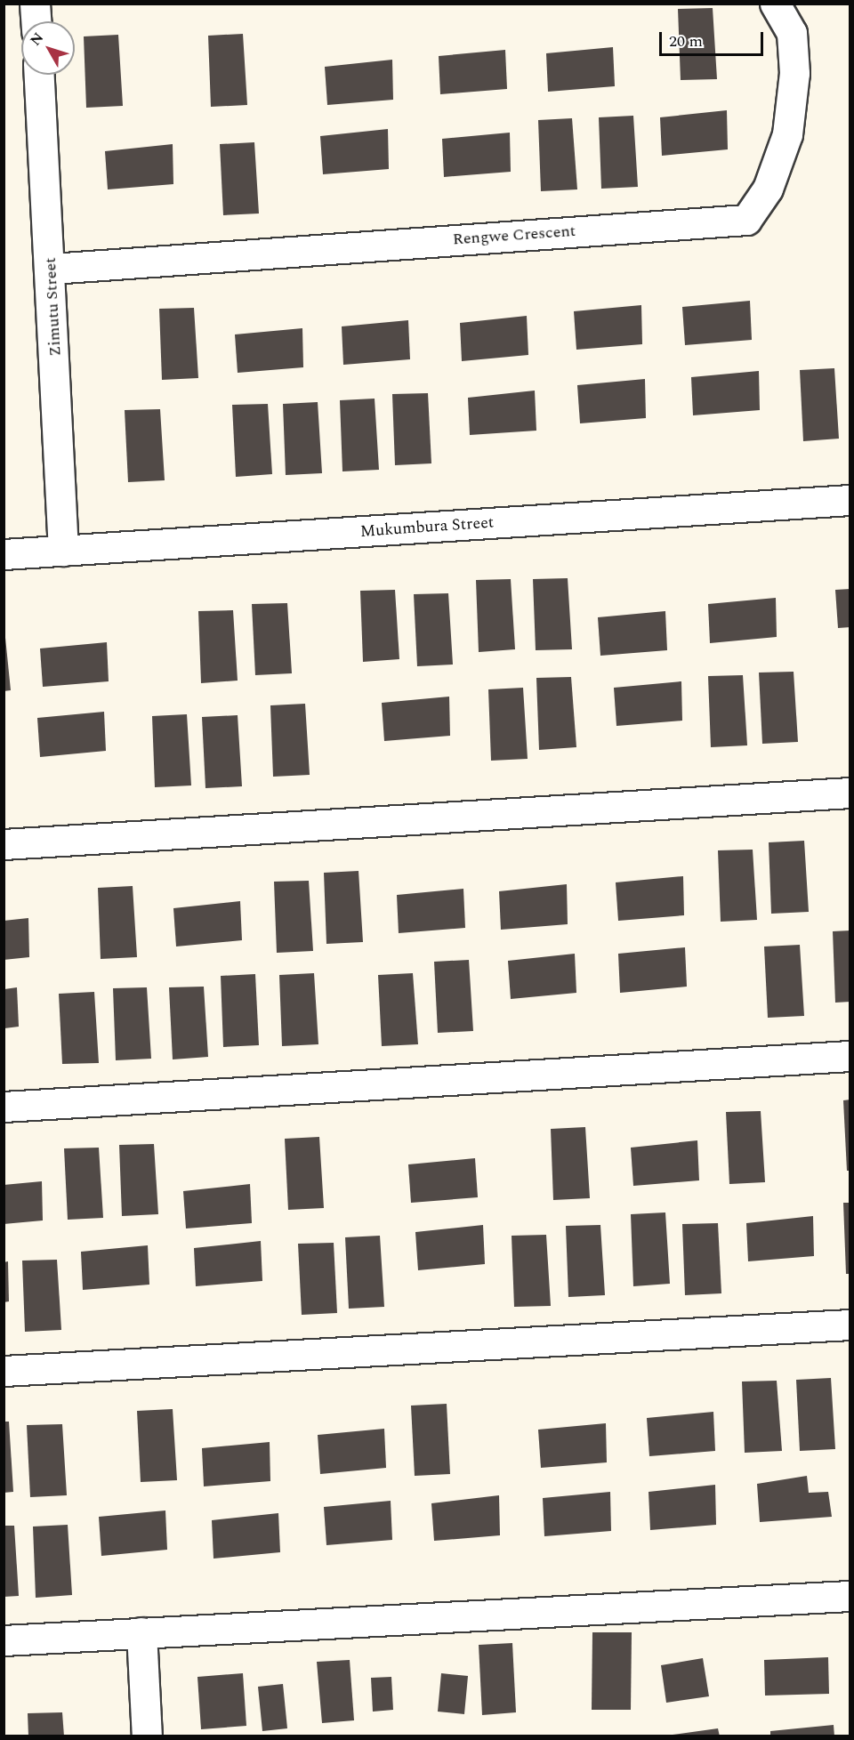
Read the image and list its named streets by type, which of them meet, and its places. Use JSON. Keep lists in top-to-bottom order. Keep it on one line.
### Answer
{"streets":{"street":["Rengwe Crescent","Zimutu Street","Mukumbura Street"]},"crossings":[["Rengwe Crescent","Zimutu Street"],["Zimutu Street","Mukumbura Street"]],"scale_bar":"20 m","north":"top left"}
